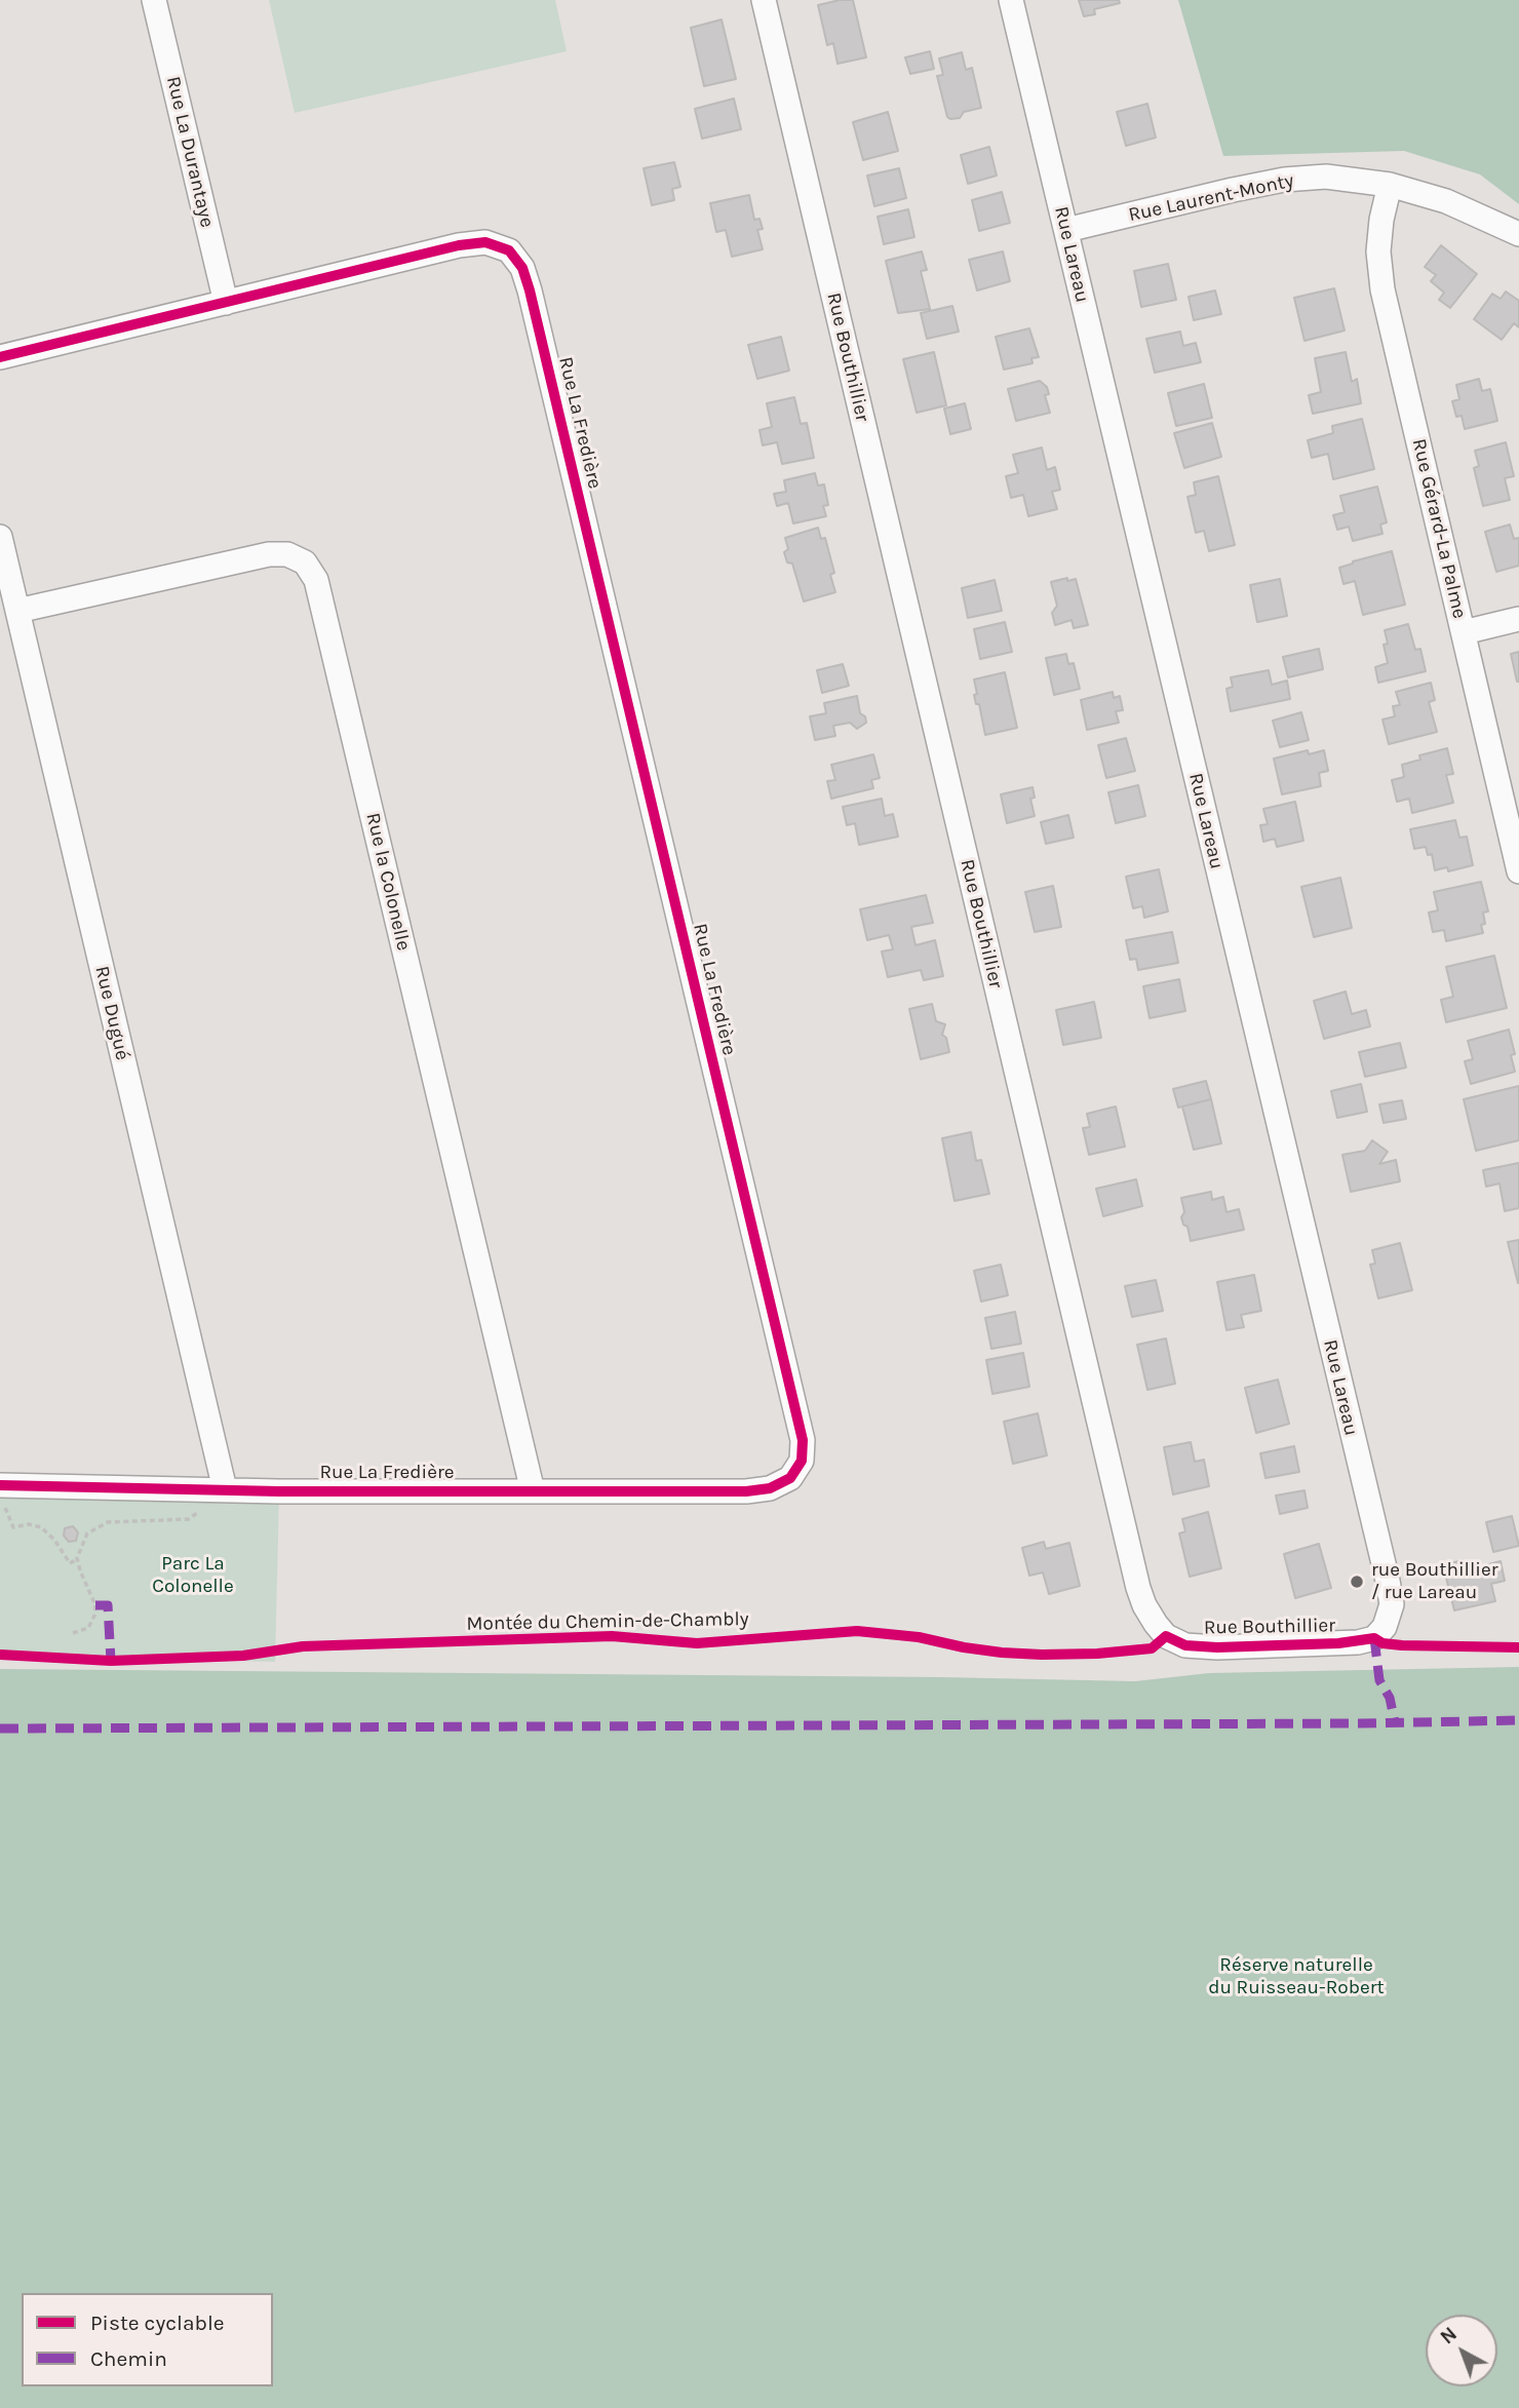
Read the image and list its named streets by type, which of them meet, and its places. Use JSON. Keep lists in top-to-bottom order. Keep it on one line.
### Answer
{"streets":{"street":["Rue La Durantaye","Rue Laurent-Monty","Rue Lareau","Rue Bouthillier","Rue La Fredière","Rue Gérard-La Palme","Rue la Colonelle","Rue Dugué"],"cycle path":["Montée du Chemin-de-Chambly"]},"crossings":[["Rue La Durantaye","Rue La Fredière"],["Rue Laurent-Monty","Rue Lareau"],["Rue Laurent-Monty","Rue Gérard-La Palme"],["Rue Lareau","Rue Bouthillier"],["Rue La Fredière","Rue la Colonelle"],["Rue La Fredière","Rue Dugué"],["Rue la Colonelle","Rue Dugué"]],"parks":["Parc La Colonelle","Réserve naturelle du Ruisseau-Robert"],"places":["rue Bouthillier / rue Lareau"],"legend":["Piste cyclable","Chemin"],"north":"top left"}
